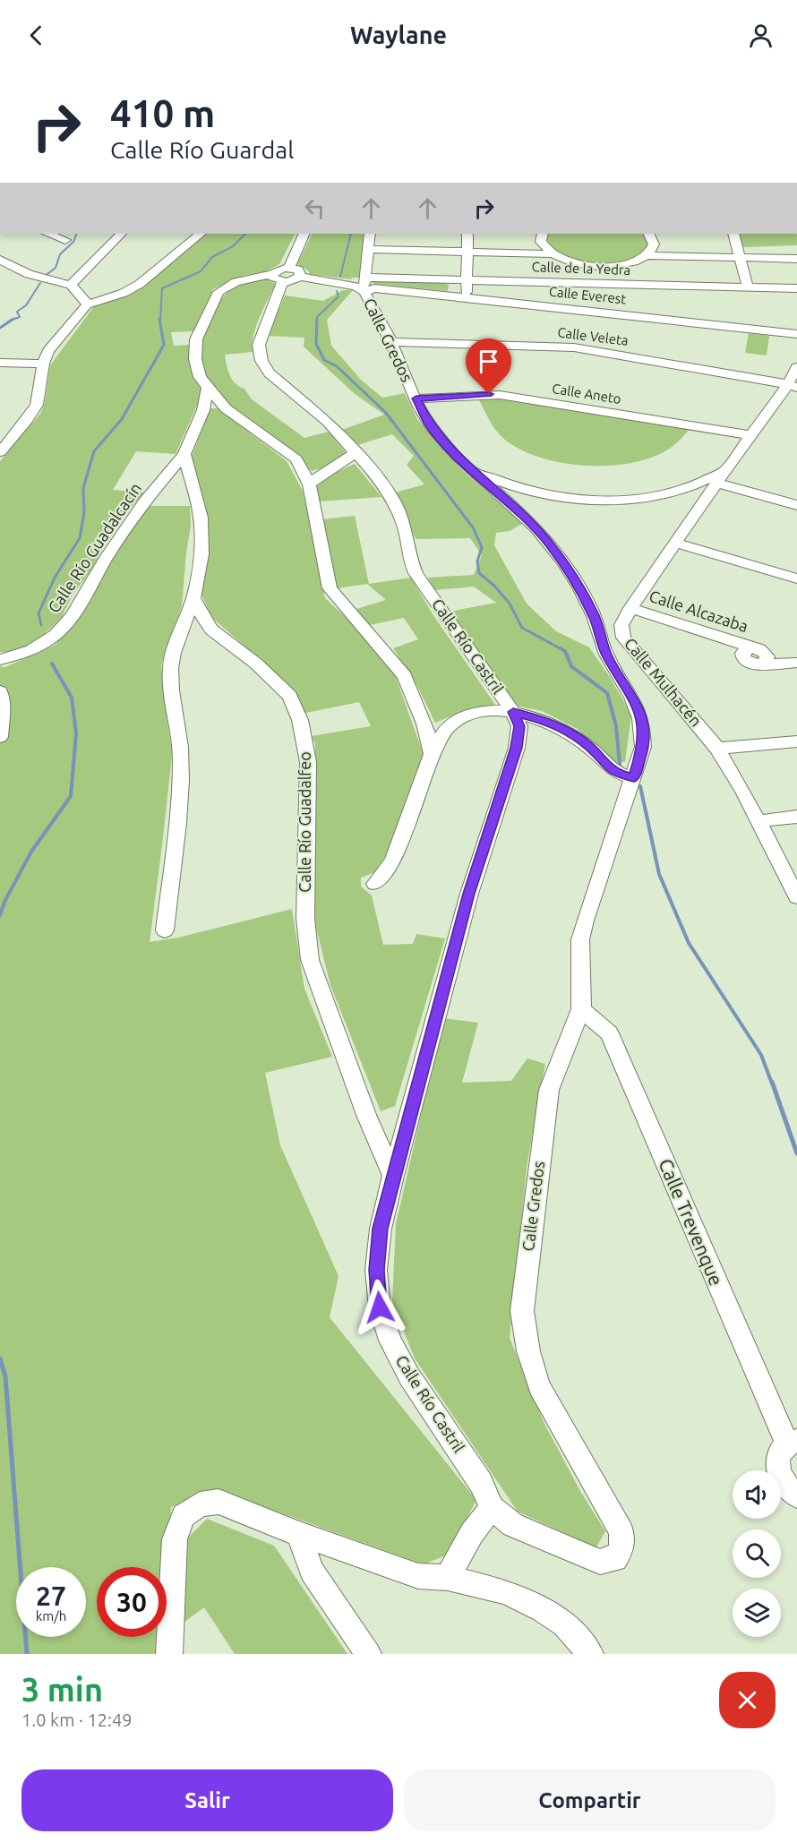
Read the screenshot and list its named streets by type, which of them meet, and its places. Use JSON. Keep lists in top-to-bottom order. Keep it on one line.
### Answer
{"streets":{"street":["Calle de la Yedra","Calle Everest","Calle Veleta","Calle Gredos","Calle Aneto","Calle Río Guadalcacín","Calle Alcazaba","Calle Río Castril","Calle Mulhacén","Calle Río Guadalfeo","Calle Trevenque"]},"crossings":[["Calle de la Yedra","Calle Everest"],["Calle de la Yedra","Calle Gredos"],["Calle Everest","Calle Gredos"],["Calle Everest","Calle Río Castril"],["Calle Veleta","Calle Gredos"],["Calle Gredos","Calle Aneto"],["Calle Gredos","Calle Río Castril"],["Calle Gredos","Calle Trevenque"],["Calle Alcazaba","Calle Mulhacén"],["Calle Río Castril","Calle Río Guadalfeo"]],"page":{"header":"Waylane","turn":["410 m","Calle Río Guardal"],"speed":"27 km/h","limit":"30","heading":["3 min","1.0 km · 12:49"],"buttons":["Salir","Compartir"]}}
